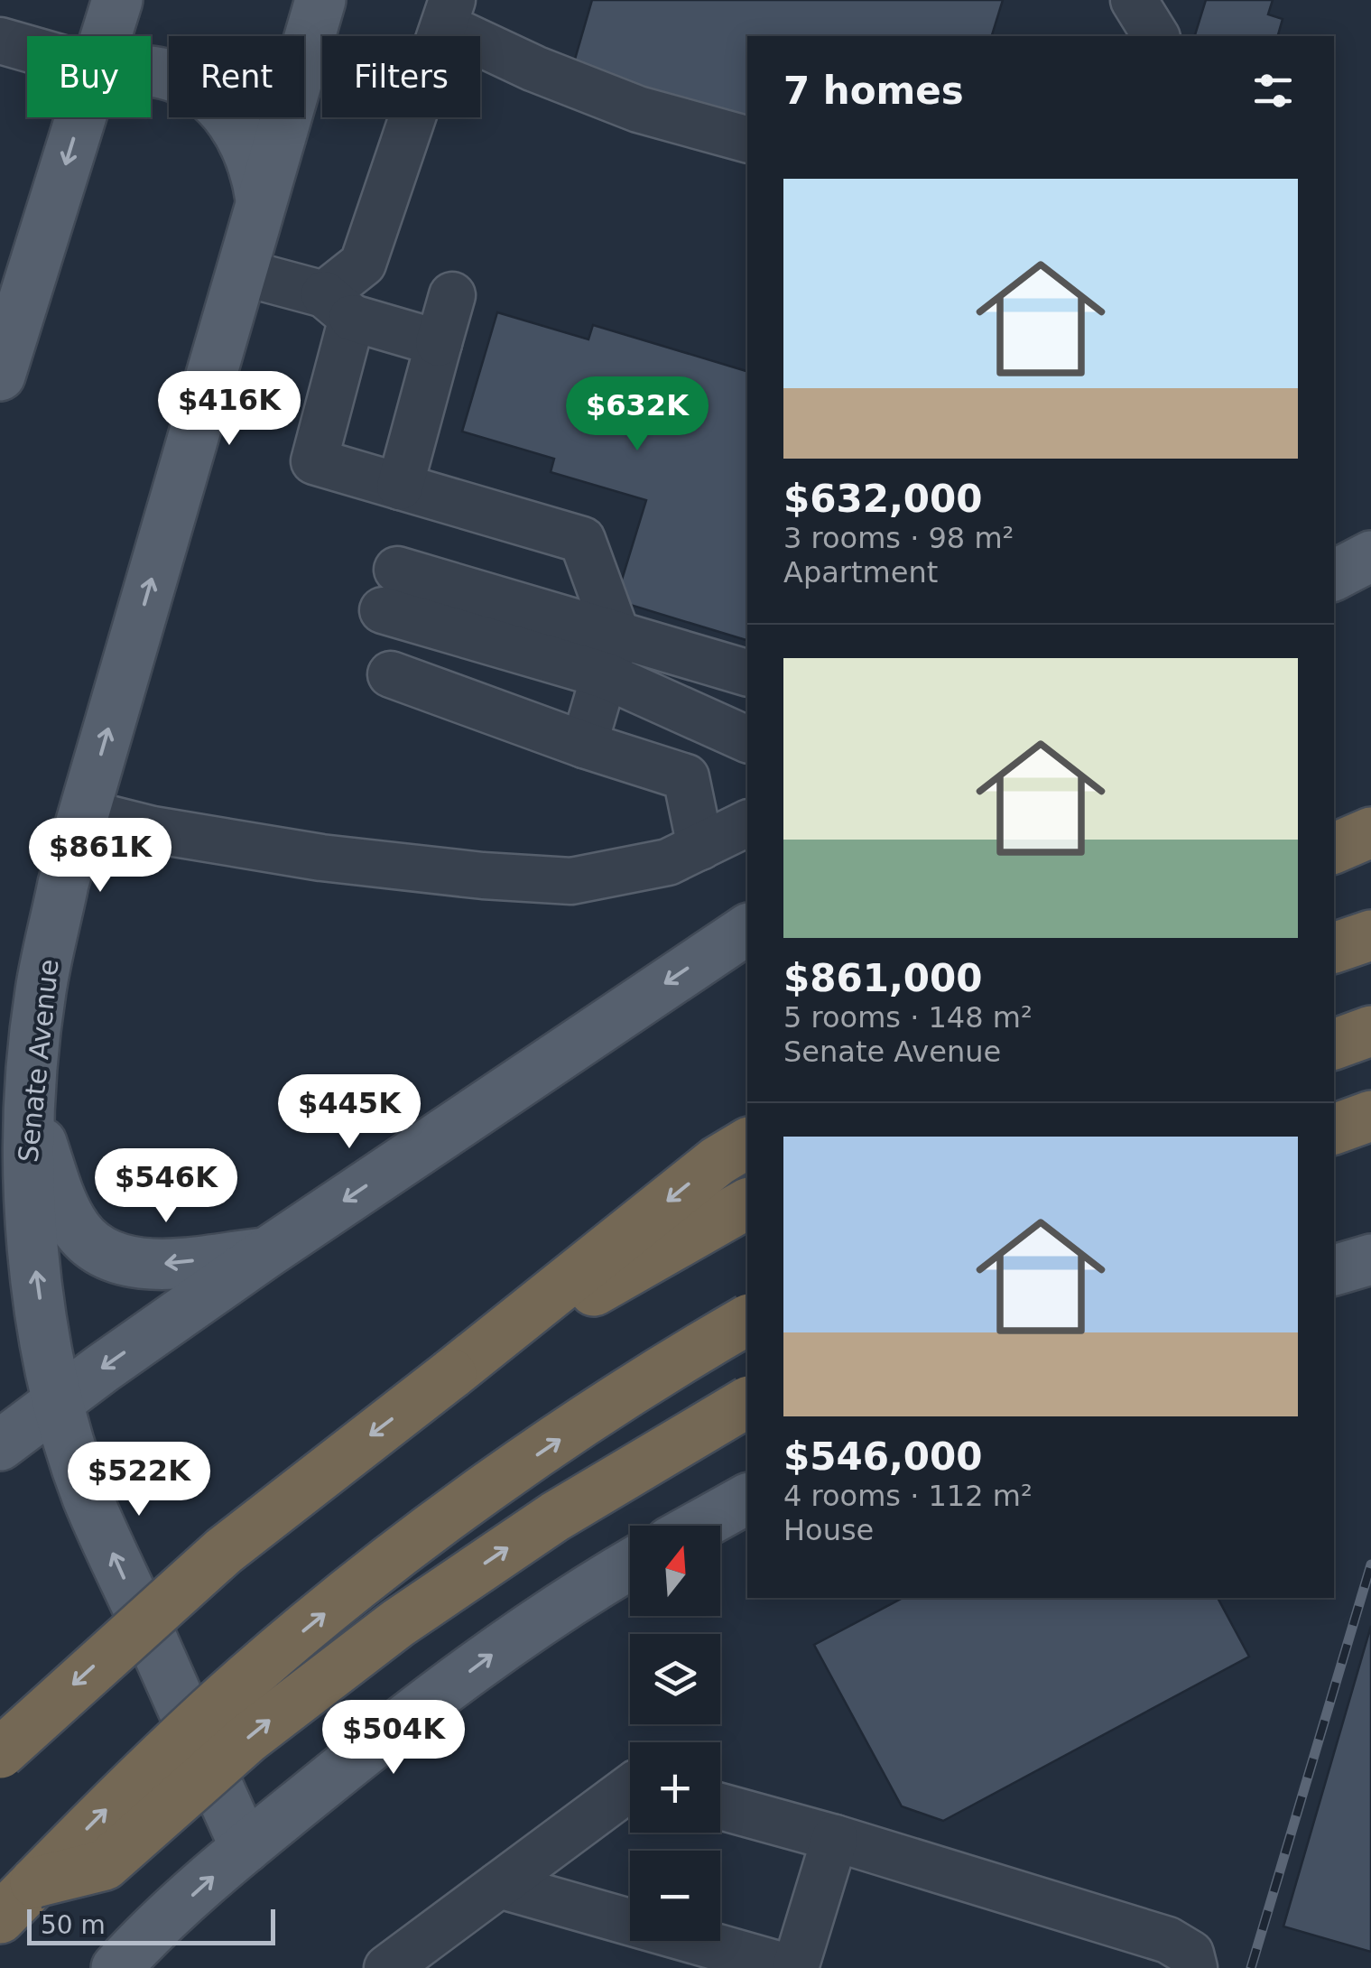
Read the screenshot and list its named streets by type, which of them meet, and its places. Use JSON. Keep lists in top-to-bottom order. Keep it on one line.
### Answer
{"streets":{"main road":["Senate Avenue"]},"one_way":["Senate Avenue"],"scale_bar":"50 m","north":"top","page":{"chip":["Buy","Rent","Filters"],"heading":"7 homes","list":[{"name":"$632,000","note":"3 rooms · 98 m² · Apartment"},{"name":"$861,000","note":"5 rooms · 148 m² · Senate Avenue"},{"name":"$546,000","note":"4 rooms · 112 m² · House"}],"price":["$416K","$632K","$861K","$445K","$546K","$522K","$504K"],"map_buttons":["+","−"],"scale":"50 m"}}
